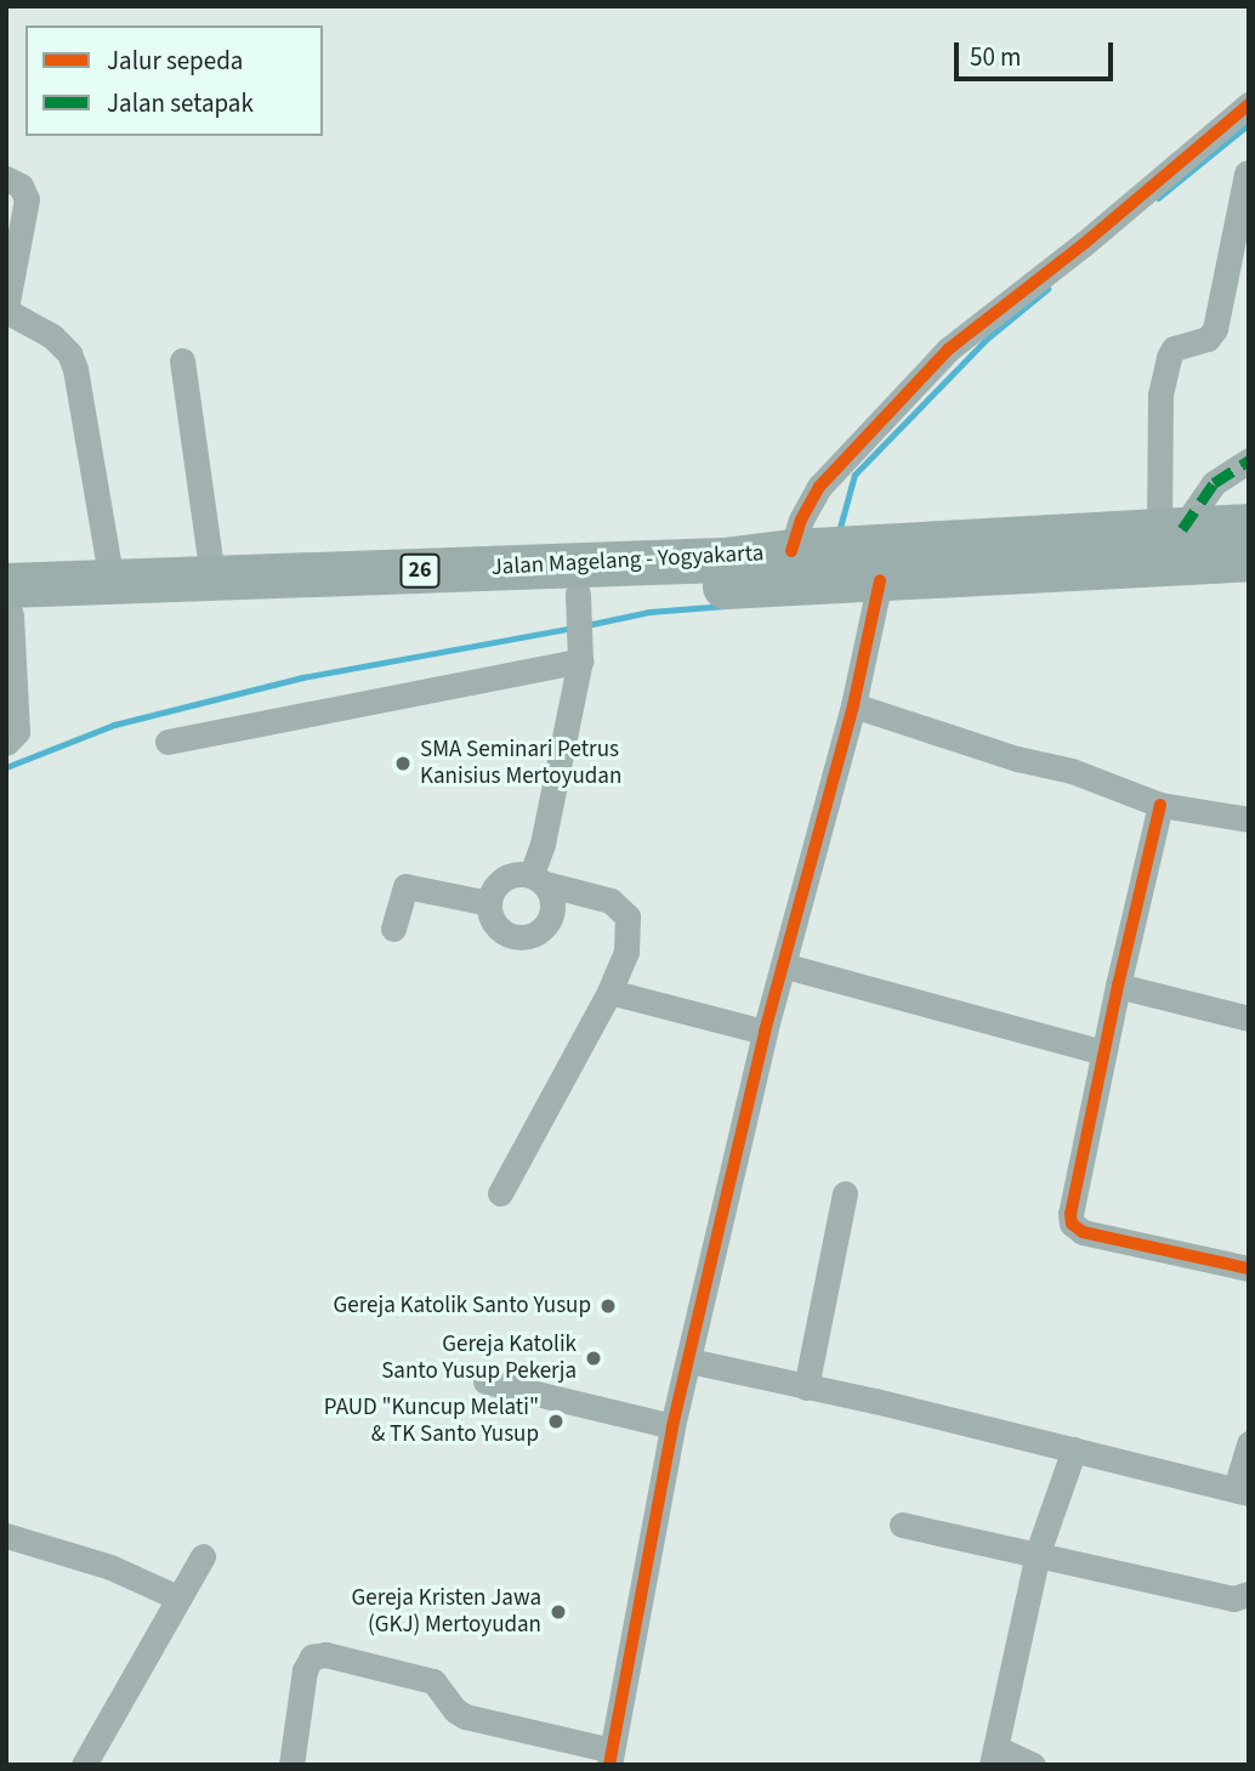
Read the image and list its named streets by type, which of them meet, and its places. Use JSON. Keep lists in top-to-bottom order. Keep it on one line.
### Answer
{"streets":{"highway":["Jalan Magelang - Yogyakarta","26"]},"places":["SMA Seminari Petrus Kanisius Mertoyudan","Gereja Katolik Santo Yusup","Gereja Katolik Santo Yusup Pekerja","PAUD \"Kuncup Melati\" & TK Santo Yusup","Gereja Kristen Jawa (GKJ) Mertoyudan"],"legend":["Jalur sepeda","Jalan setapak"],"scale_bar":"50 m"}
